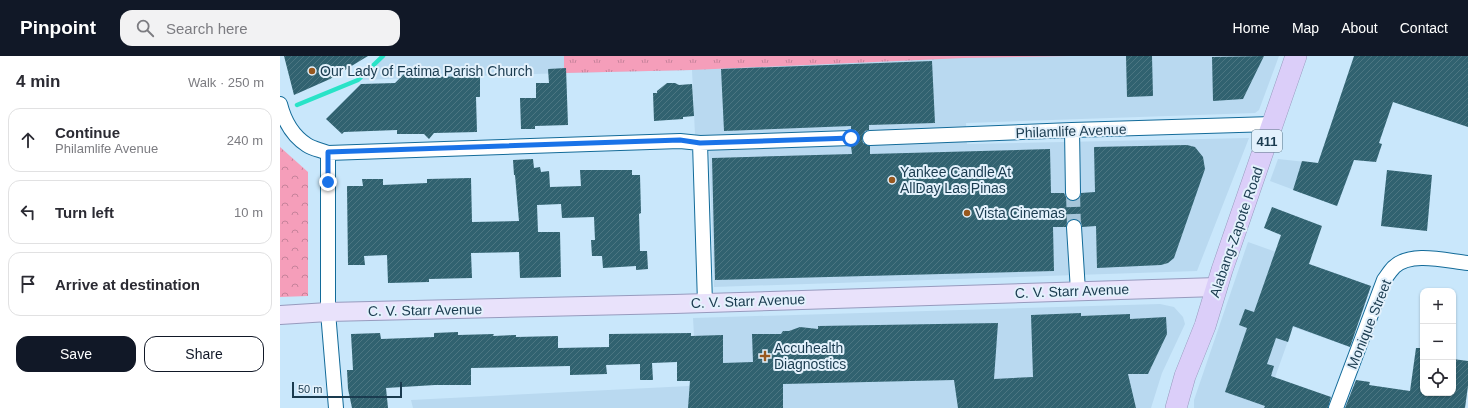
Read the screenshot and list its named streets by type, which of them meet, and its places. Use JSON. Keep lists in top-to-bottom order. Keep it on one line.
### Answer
{"streets":{"highway":["411","Alabang-Zapote Road"],"main road":["C. V. Starr Avenue"],"street":["Philamlife Avenue","Monique Street"]},"crossings":[["Philamlife Avenue","Alabang-Zapote Road"],["Alabang-Zapote Road","C. V. Starr Avenue"]],"places":{"other":["Our Lady of Fatima Parish Church","Yankee Candle At AllDay Las Pinas","Vista Cinemas"],"health":["Accuhealth Diagnostics"]},"scale_bar":"50 m","page":{"header":"Pinpoint","search":"Search here","nav":["Home","Map","About","Contact"],"heading":["4 min","Walk · 250 m"],"list":[["Continue","Philamlife Avenue","240 m"],["Turn left","10 m"],"Arrive at destination"],"map_buttons":["+","−"],"buttons":["Save","Share"],"scale":"50 m"}}
